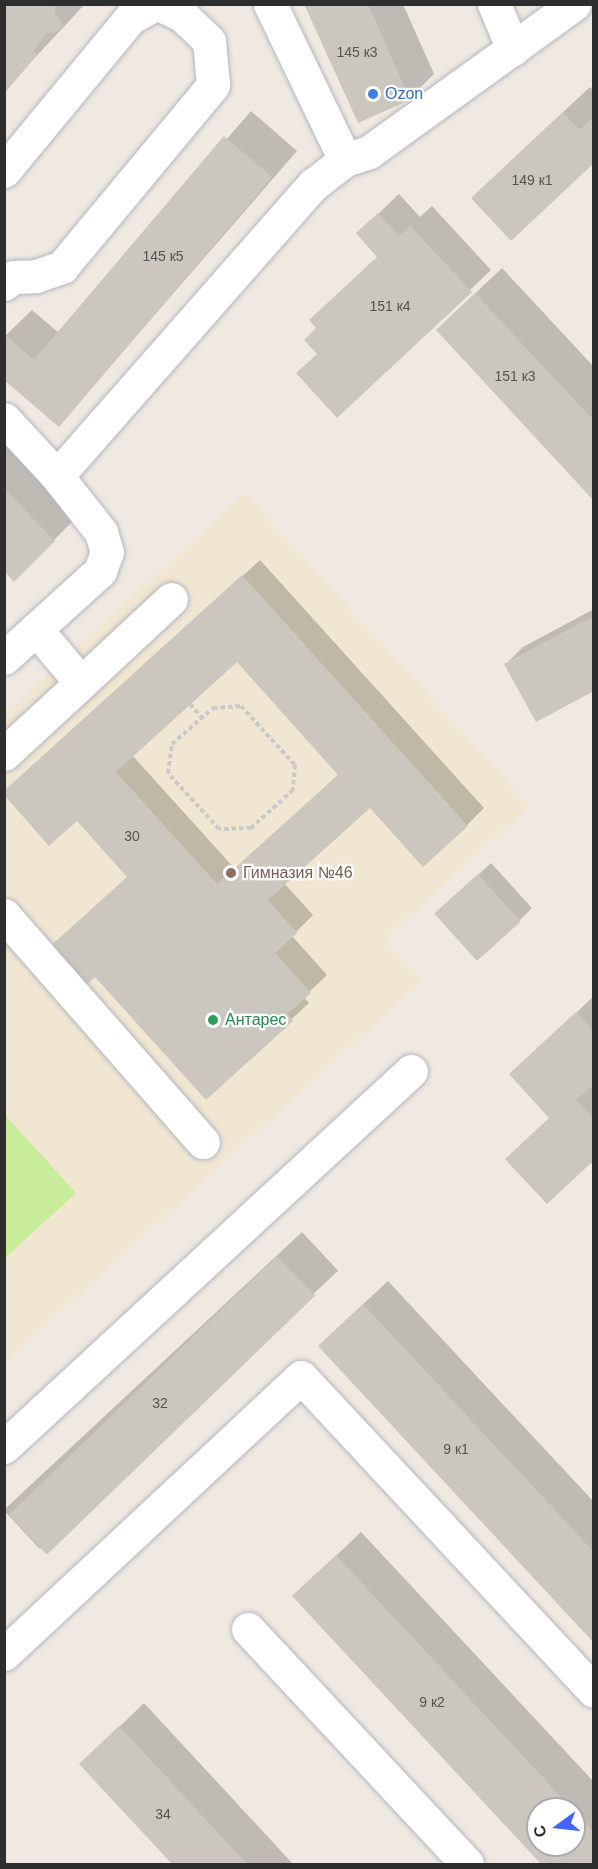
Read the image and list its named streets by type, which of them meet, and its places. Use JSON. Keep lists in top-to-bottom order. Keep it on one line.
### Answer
{"places":["Ozon","Гимназия №46","Антарес"],"house_numbers":["145 к3","149 к1","145 к5","151 к4","151 к3","30","32","9 к1","9 к2","34"],"north":"left"}
